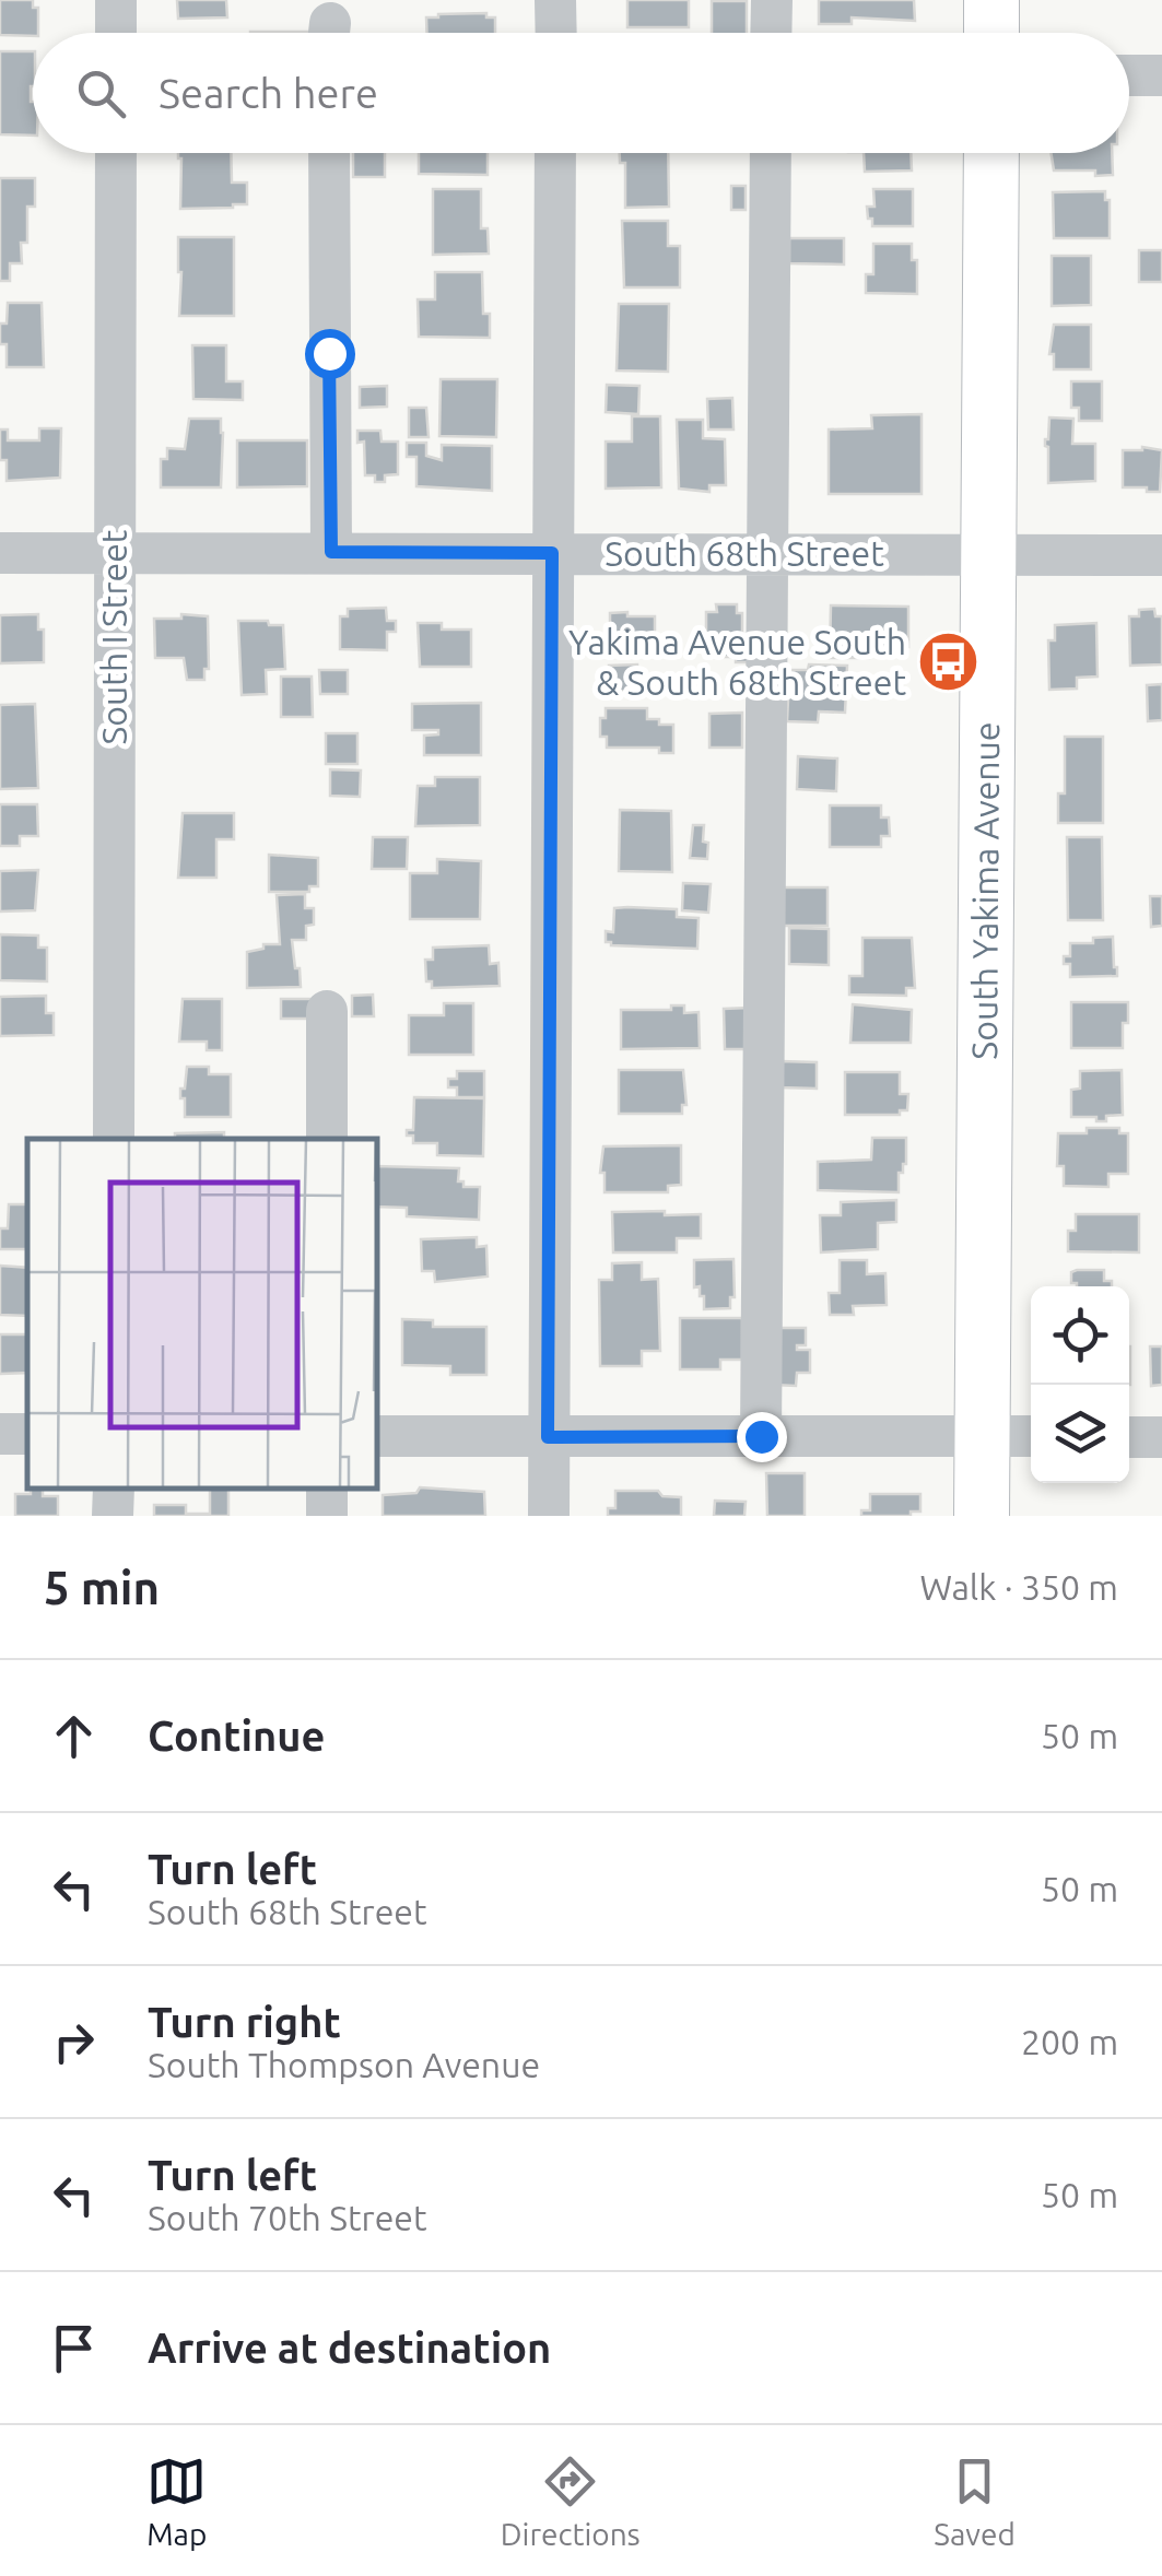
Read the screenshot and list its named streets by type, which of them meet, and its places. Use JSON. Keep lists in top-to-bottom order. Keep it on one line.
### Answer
{"streets":{"main road":["South Yakima Avenue"],"street":["South 68th Street","South I Street"]},"crossings":[["South 68th Street","South I Street"],["South 68th Street","South Yakima Avenue"]],"places":{"bus stop":["Yakima Avenue South & South 68th Street"]},"page":{"search":"Search here","heading":["5 min","Walk · 350 m"],"list":[["Continue","50 m"],["Turn left","South 68th Street","50 m"],["Turn right","South Thompson Avenue","200 m"],["Turn left","South 70th Street","50 m"],"Arrive at destination"],"nav":["Map","Directions","Saved"]}}
